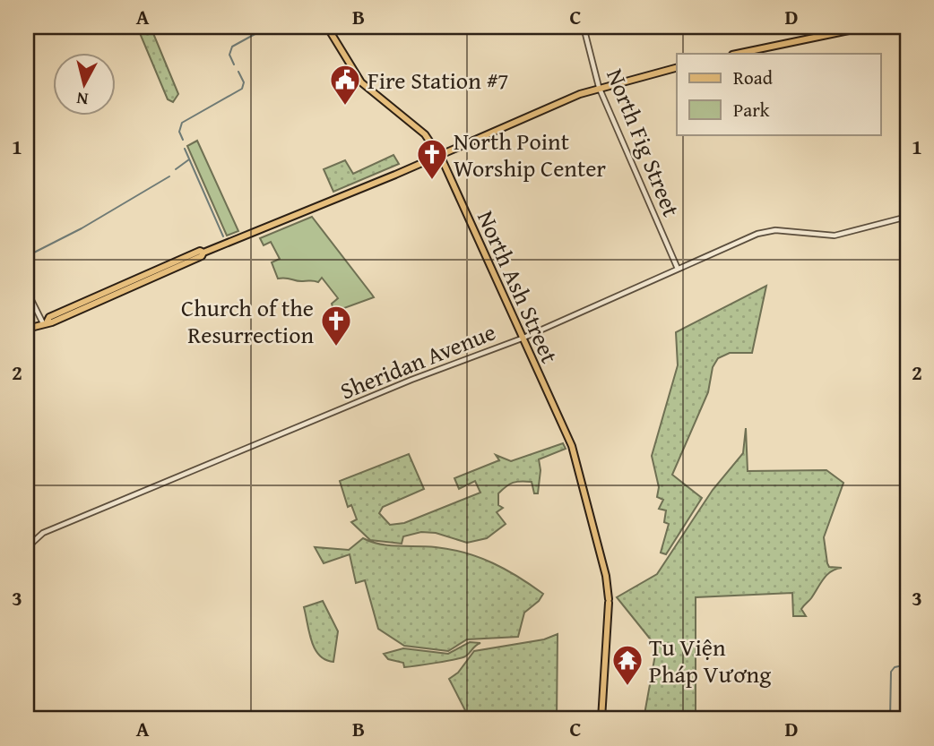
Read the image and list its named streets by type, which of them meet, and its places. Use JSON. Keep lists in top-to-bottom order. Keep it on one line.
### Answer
{"streets":{"main road":["North Ash Street"],"street":["North Fig Street","Sheridan Avenue"]},"crossings":[["North Fig Street","Sheridan Avenue"],["North Ash Street","Sheridan Avenue"]],"places":{"public building":["Fire Station #7"],"church":["North Point Worship Center","Church of the Resurrection"],"temple":["Tu Viện Pháp Vương"]},"legend":["Road","Park"],"north":"bottom","grid":{"columns":["A","B","C","D"],"rows":["1","2","3"]}}
